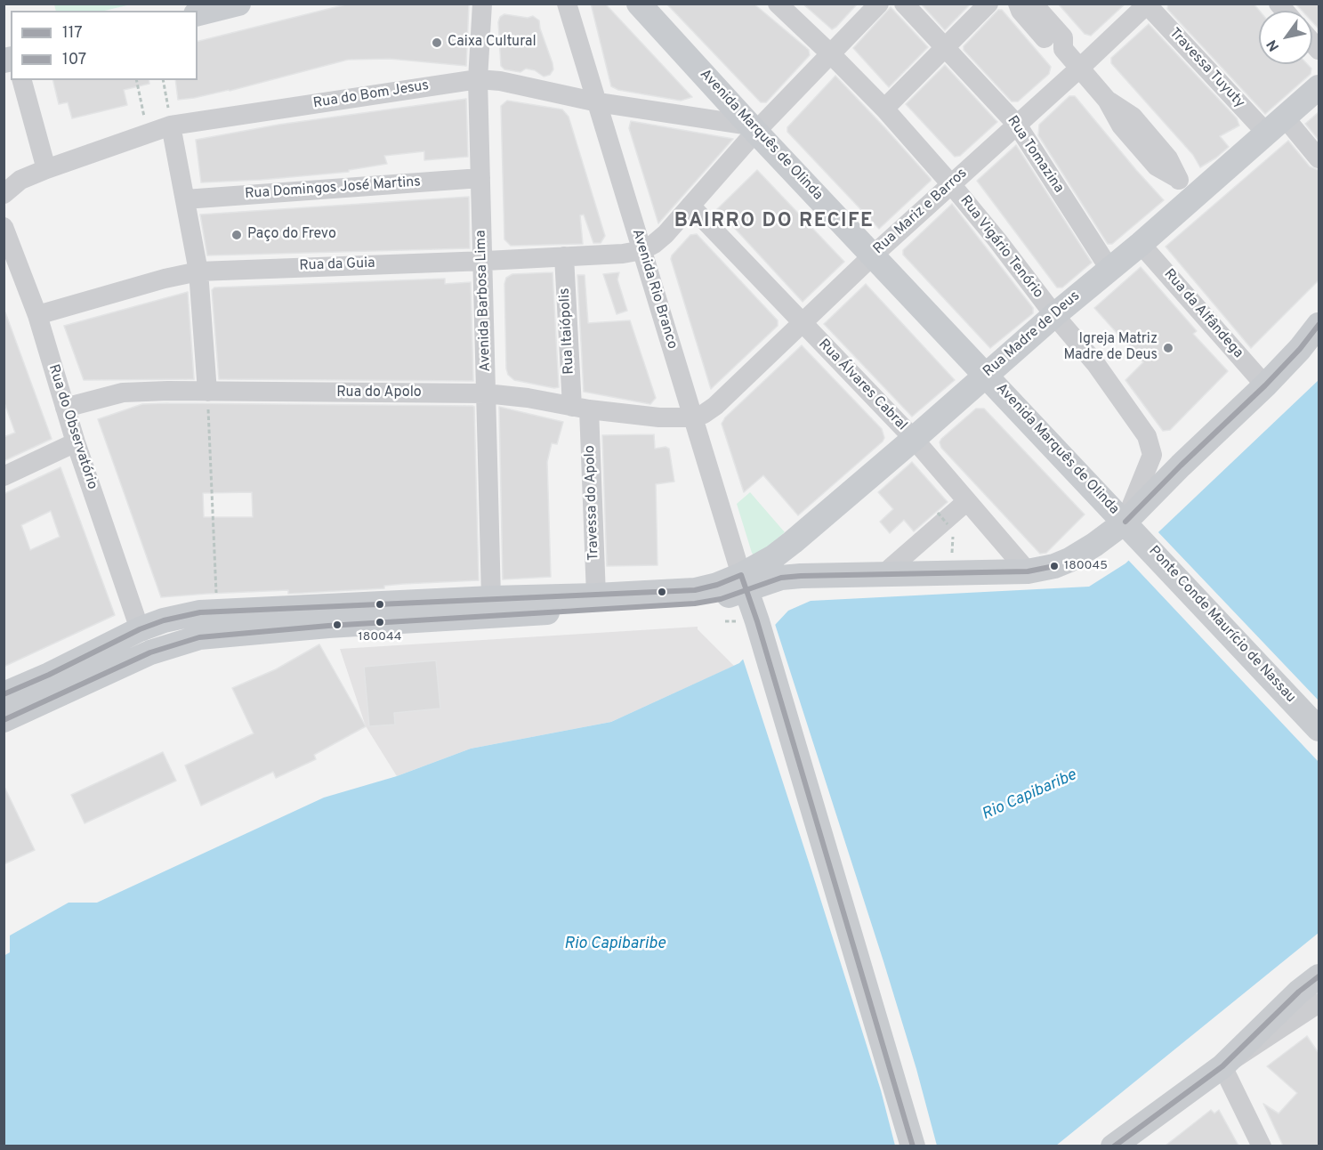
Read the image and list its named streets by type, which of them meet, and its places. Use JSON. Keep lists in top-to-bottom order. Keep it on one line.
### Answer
{"streets":{"main road":["Avenida Marquês de Olinda","Rua Madre de Deus","Ponte Conde Maurício de Nassau"],"street":["Travessa Tuyuty","Rua do Bom Jesus","Rua Tomazina","Rua Domingos José Martins","Rua Mariz e Barros","Rua Vigário Tenório","Rua da Guia","Avenida Rio Branco","Avenida Barbosa Lima","Rua da Alfândega","Rua Itaiópolis","Rua Álvares Cabral","Rua do Apolo","Rua do Observatório","Travessa do Apolo"]},"crossings":[["Travessa Tuyuty","Rua Mariz e Barros"],["Travessa Tuyuty","Rua Madre de Deus"],["Rua do Bom Jesus","Avenida Marquês de Olinda"],["Rua do Bom Jesus","Avenida Rio Branco"],["Rua do Bom Jesus","Avenida Barbosa Lima"],["Avenida Marquês de Olinda","Rua Mariz e Barros"],["Avenida Marquês de Olinda","Rua Vigário Tenório"],["Avenida Marquês de Olinda","Rua Madre de Deus"],["Avenida Marquês de Olinda","Ponte Conde Maurício de Nassau"],["Rua Tomazina","Rua Mariz e Barros"],["Rua Tomazina","Rua Madre de Deus"],["Rua Domingos José Martins","Avenida Barbosa Lima"],["Rua Mariz e Barros","Rua Vigário Tenório"],["Rua Mariz e Barros","Avenida Rio Branco"],["Rua Mariz e Barros","Rua Álvares Cabral"],["Rua Mariz e Barros","Rua do Apolo"],["Rua Vigário Tenório","Rua Madre de Deus"],["Rua Vigário Tenório","Ponte Conde Maurício de Nassau"],["Rua da Guia","Avenida Rio Branco"],["Rua da Guia","Avenida Barbosa Lima"],["Rua da Guia","Rua Itaiópolis"],["Rua da Guia","Rua do Observatório"],["Avenida Rio Branco","Rua Madre de Deus"],["Avenida Rio Branco","Rua do Apolo"],["Avenida Barbosa Lima","Rua do Apolo"],["Rua da Alfândega","Rua Madre de Deus"],["Rua Itaiópolis","Rua do Apolo"],["Rua Itaiópolis","Travessa do Apolo"],["Rua Madre de Deus","Rua Álvares Cabral"],["Rua do Apolo","Rua do Observatório"],["Rua do Apolo","Travessa do Apolo"]],"districts":["BAIRRO DO RECIFE"],"water":["Rio Capibaribe"],"places":["Caixa Cultural","Paço do Frevo","Igreja Matriz Madre de Deus","180045","180044"],"lines":["transit line 107","transit line 117"],"legend":["117","107"],"north":"bottom left"}
